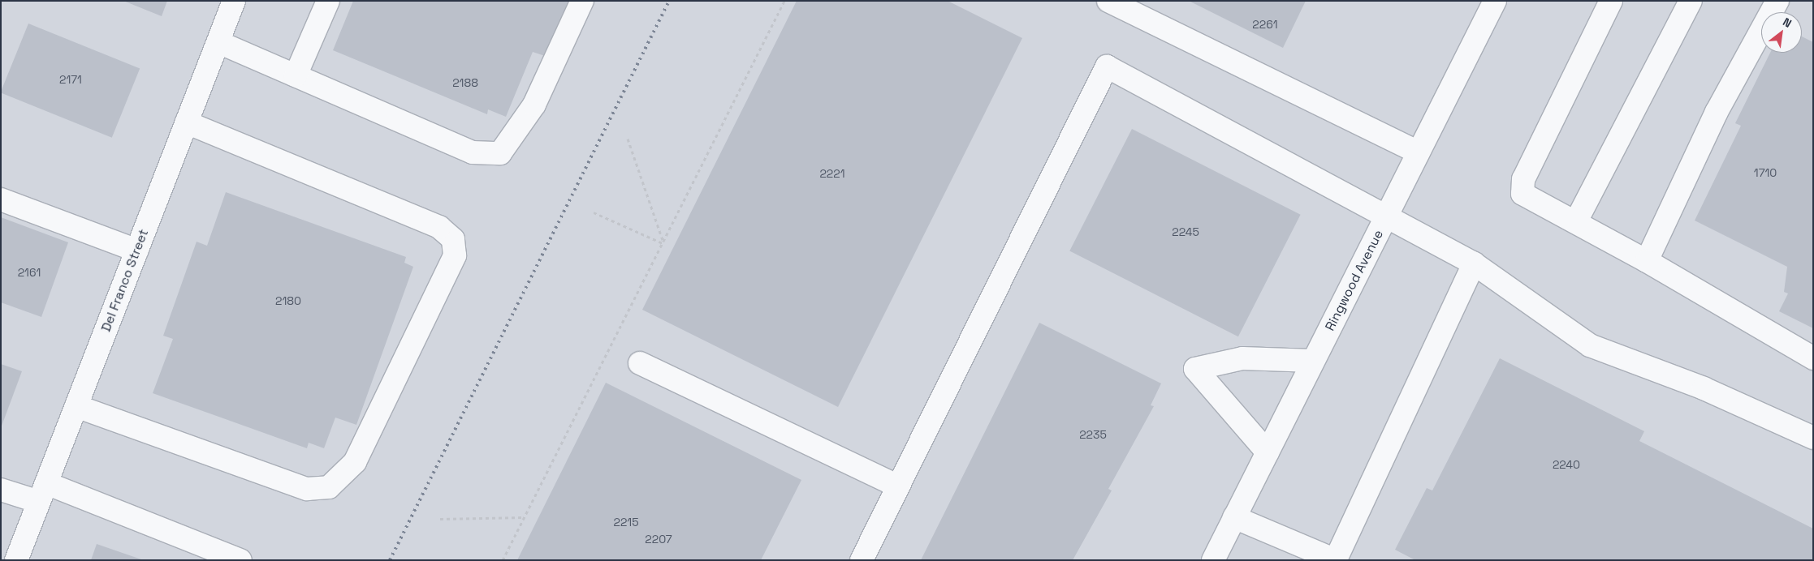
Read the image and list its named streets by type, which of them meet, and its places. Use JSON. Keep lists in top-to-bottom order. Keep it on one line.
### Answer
{"streets":{"street":["Del Franco Street","Ringwood Avenue"]},"house_numbers":["2261","2171","2188","1710","2221","2245","2161","2180","2235","2240","2215","2207"],"north":"top right"}
